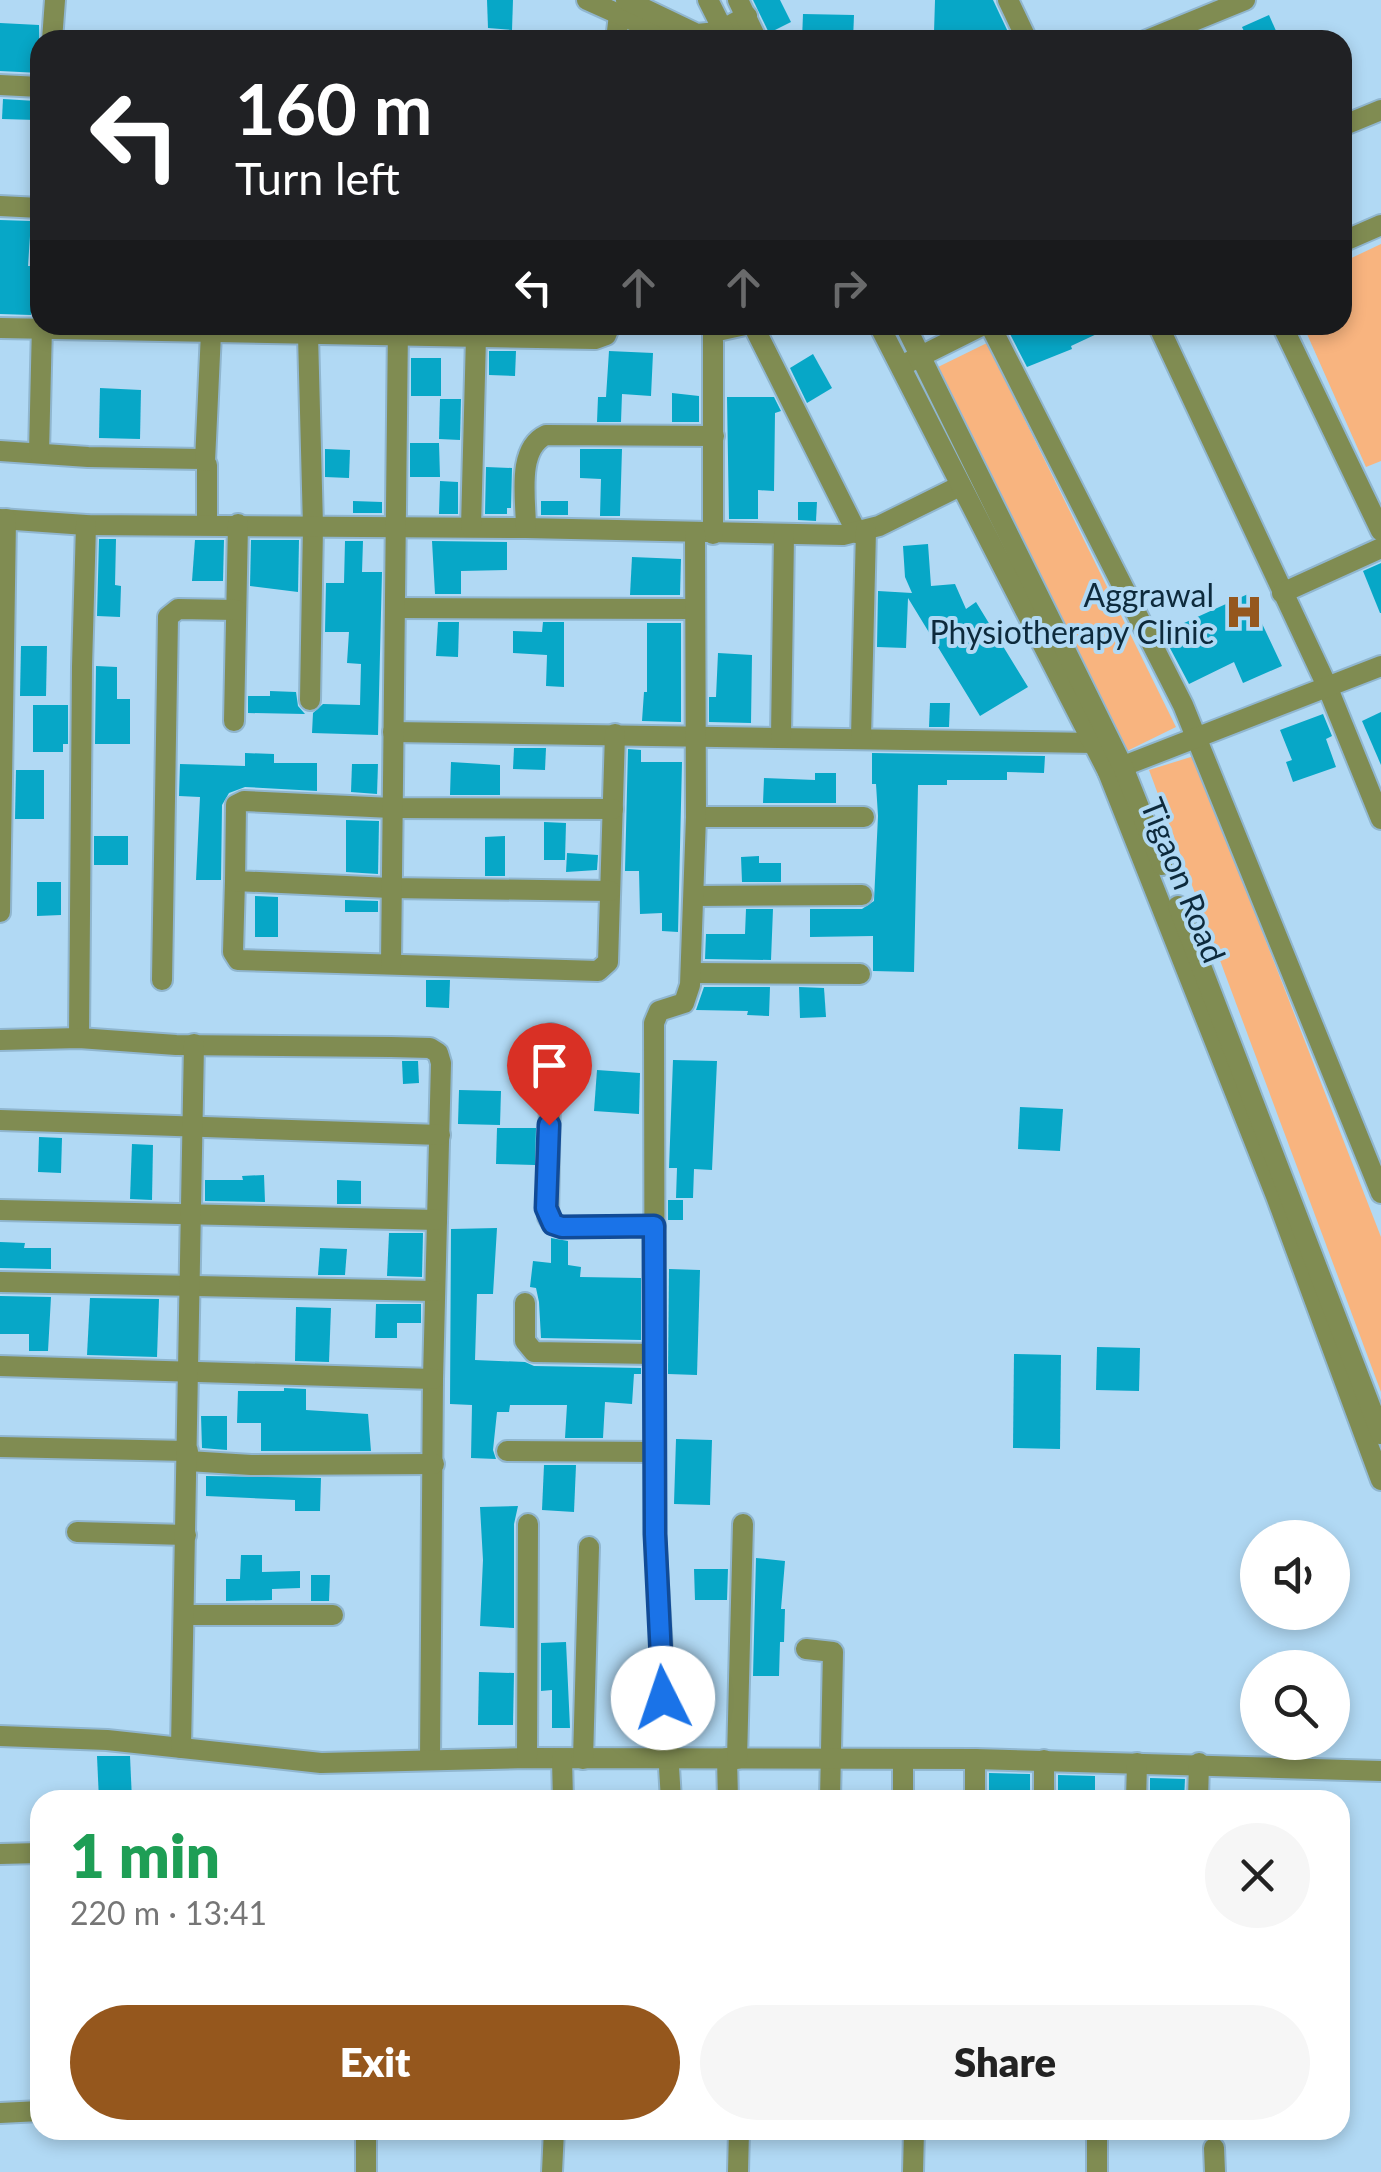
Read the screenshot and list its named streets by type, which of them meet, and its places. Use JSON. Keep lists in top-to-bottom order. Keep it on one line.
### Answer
{"streets":{"street":["Tigaon Road"]},"places":{"hospital":["Aggrawal Physiotherapy Clinic"]},"page":{"turn":["160 m","Turn left"],"heading":["1 min","220 m · 13:41"],"buttons":["Exit","Share"]}}
